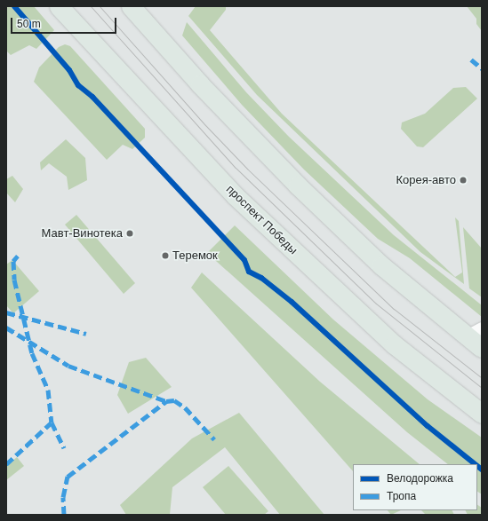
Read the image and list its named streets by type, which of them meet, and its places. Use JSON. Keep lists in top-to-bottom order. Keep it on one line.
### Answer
{"streets":{"main road":["проспект Победы"]},"places":["Корея-авто","Мавт-Винотека","Теремок"],"legend":["Велодорожка","Тропа"],"scale_bar":"50 m"}
